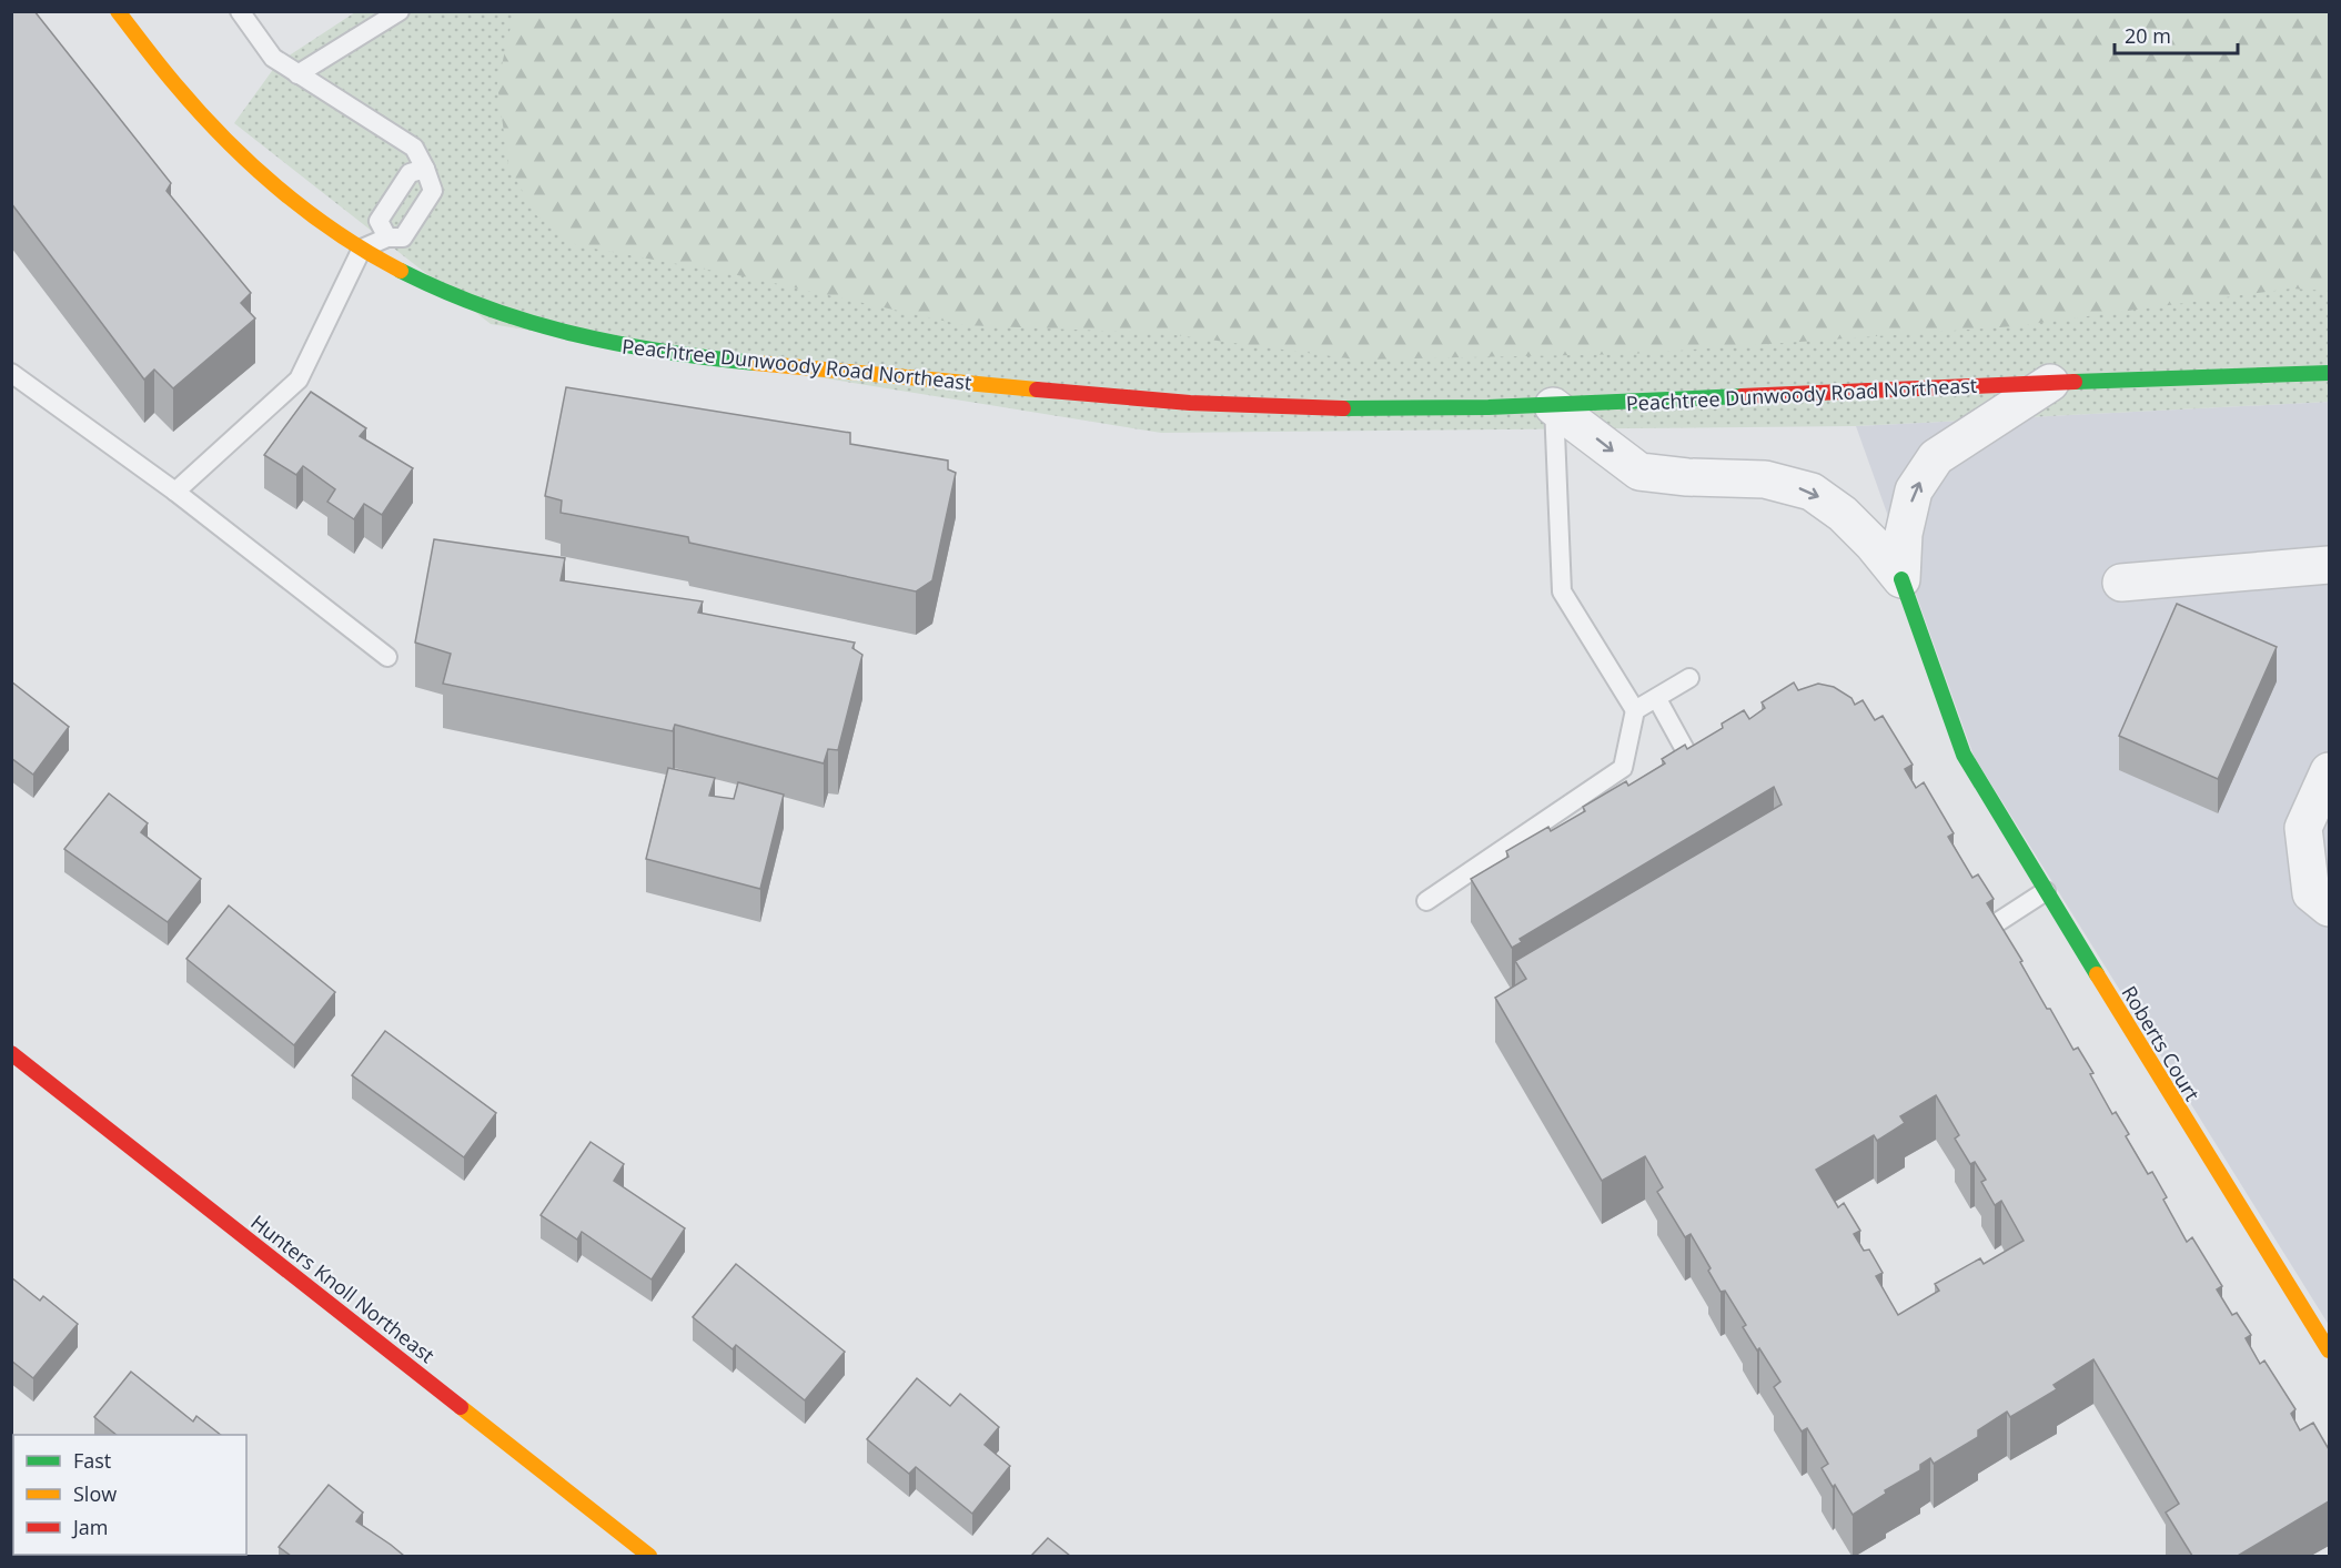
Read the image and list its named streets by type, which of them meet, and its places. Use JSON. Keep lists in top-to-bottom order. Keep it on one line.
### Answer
{"streets":{"street":["Peachtree Dunwoody Road Northeast","Roberts Court","Hunters Knoll Northeast"]},"crossings":[["Peachtree Dunwoody Road Northeast","Roberts Court"]],"legend":["Fast","Slow","Jam"],"scale_bar":"20 m"}
